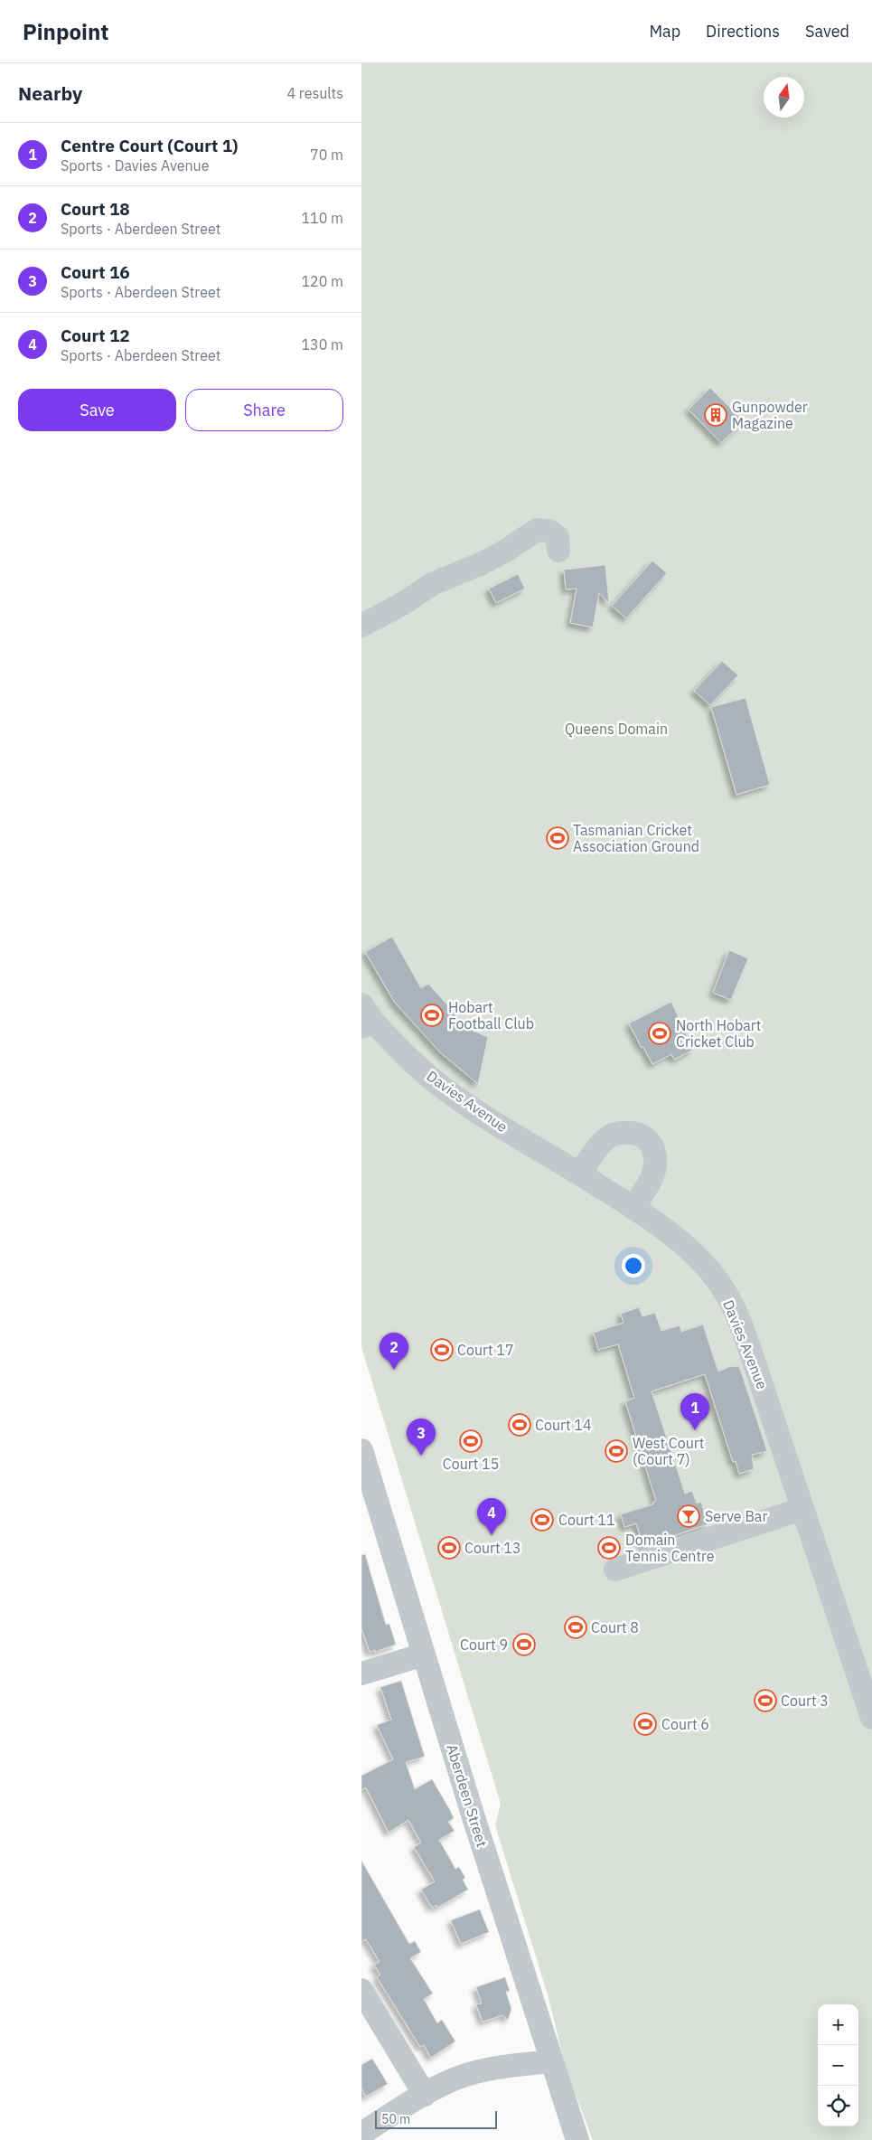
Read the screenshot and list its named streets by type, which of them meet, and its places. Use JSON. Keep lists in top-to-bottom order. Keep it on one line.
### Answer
{"streets":{"street":["Davies Avenue","Aberdeen Street"]},"parks":["Queens Domain"],"places":{"building":["Gunpowder Magazine"],"sports":["Tasmanian Cricket Association Ground","Hobart Football Club","North Hobart Cricket Club","Court 17","Court 14","Court 15","West Court (Court 7)","Court 11","Court 13","Domain Tennis Centre","Court 8","Court 9","Court 3","Court 6"],"bar":["Serve Bar"]},"scale_bar":"50 m","north":"top","page":{"header":"Pinpoint","nav":["Map","Directions","Saved"],"heading":["Nearby","4 results"],"list":[{"mark":"1","name":"Centre Court (Court 1)","note":"Sports · Davies Avenue","value":"70 m"},{"mark":"2","name":"Court 18","note":"Sports · Aberdeen Street","value":"110 m"},{"mark":"3","name":"Court 16","note":"Sports · Aberdeen Street","value":"120 m"},{"mark":"4","name":"Court 12","note":"Sports · Aberdeen Street","value":"130 m"}],"buttons":["Save","Share"],"pins":["2","1","3","4"],"map_buttons":["+","−"],"scale":"50 m"}}
